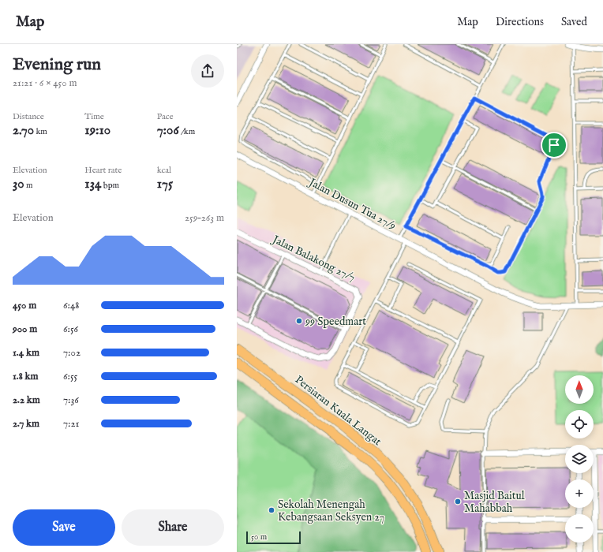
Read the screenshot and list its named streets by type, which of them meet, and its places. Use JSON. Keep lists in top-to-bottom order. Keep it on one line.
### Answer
{"streets":{"main road":["Persiaran Kuala Langat"],"street":["Jalan Dusun Tua 27/9","Jalan Balakong 27/7"]},"places":["99 Speedmart","Masjid Baitul Mahabbah","Sekolah Menengah Kebangsaan Seksyen 27"],"scale_bar":"50 m","north":"top","page":{"header":"Map","nav":["Map","Directions","Saved"],"heading":["Evening run","21:21 · 6 × 450 m"],"stats":[["Distance","2.70 km"],["Time","19:10"],["Pace","7:06 /km"],["Elevation","30 m"],["Heart rate","134 bpm"],["kcal","175"]],"chart":["Elevation","259–263 m"],"list":[{"name":"450 m","note":"6:48"},{"name":"900 m","note":"6:56"},{"name":"1.4 km","note":"7:02"},{"name":"1.8 km","note":"6:55"},{"name":"2.2 km","note":"7:36"},{"name":"2.7 km","note":"7:21"}],"map_buttons":["+","−"],"buttons":["Save","Share"],"scale":"50 m"}}
